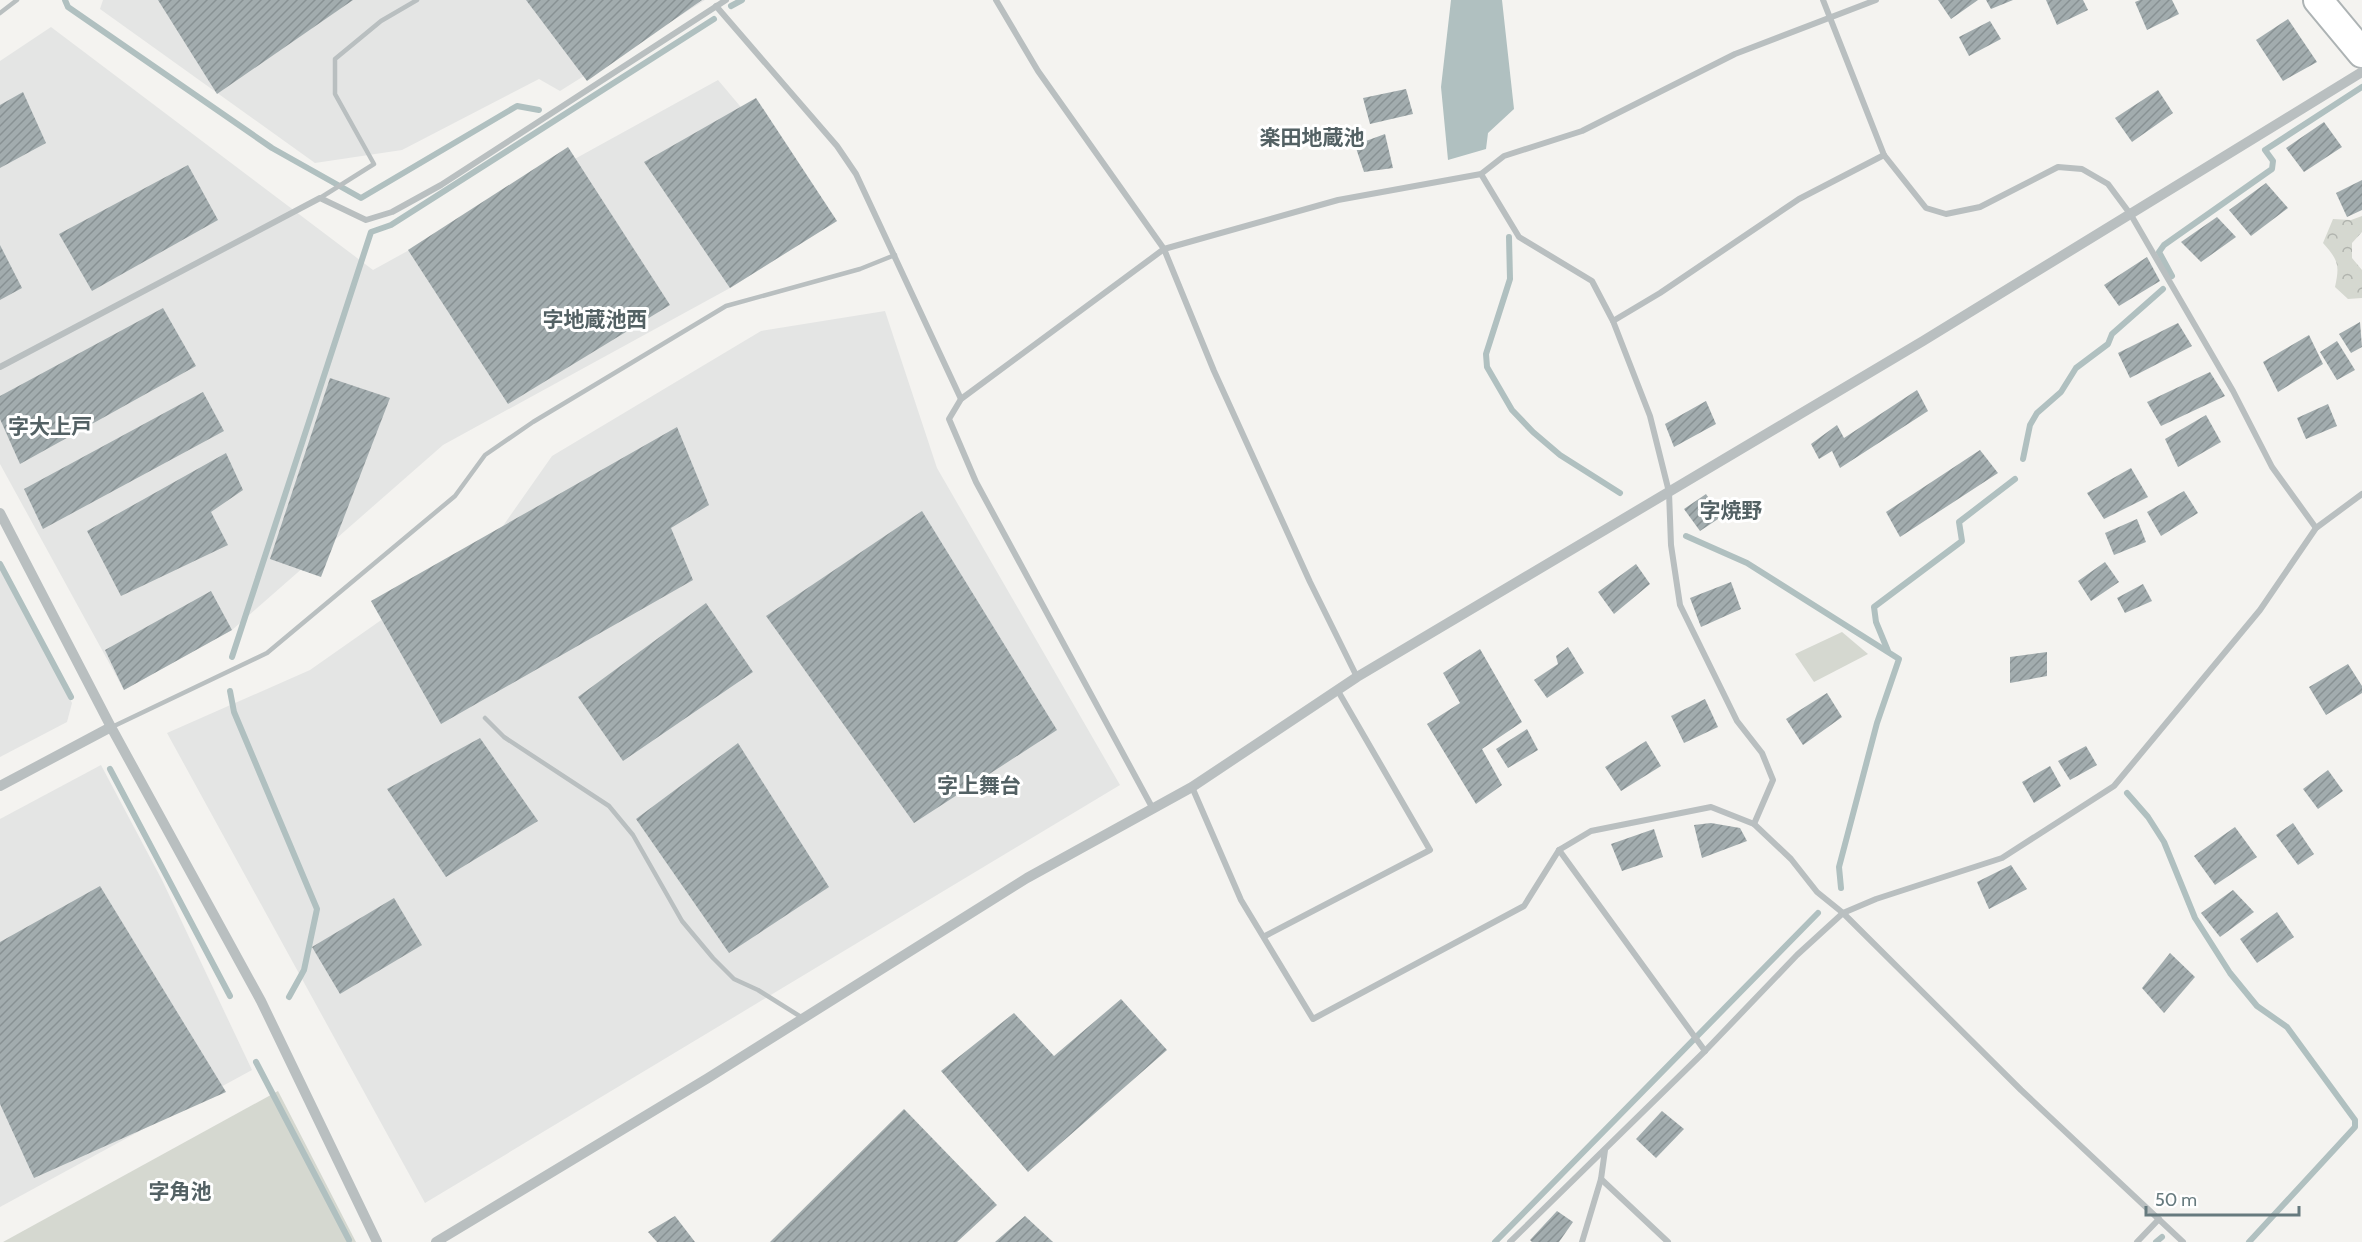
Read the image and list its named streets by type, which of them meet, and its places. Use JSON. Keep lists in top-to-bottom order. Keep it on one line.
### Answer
{"districts":["楽田地蔵池","字地蔵池西","字大上戸","字焼野","字上舞台","字角池"],"scale_bar":"50 m"}
